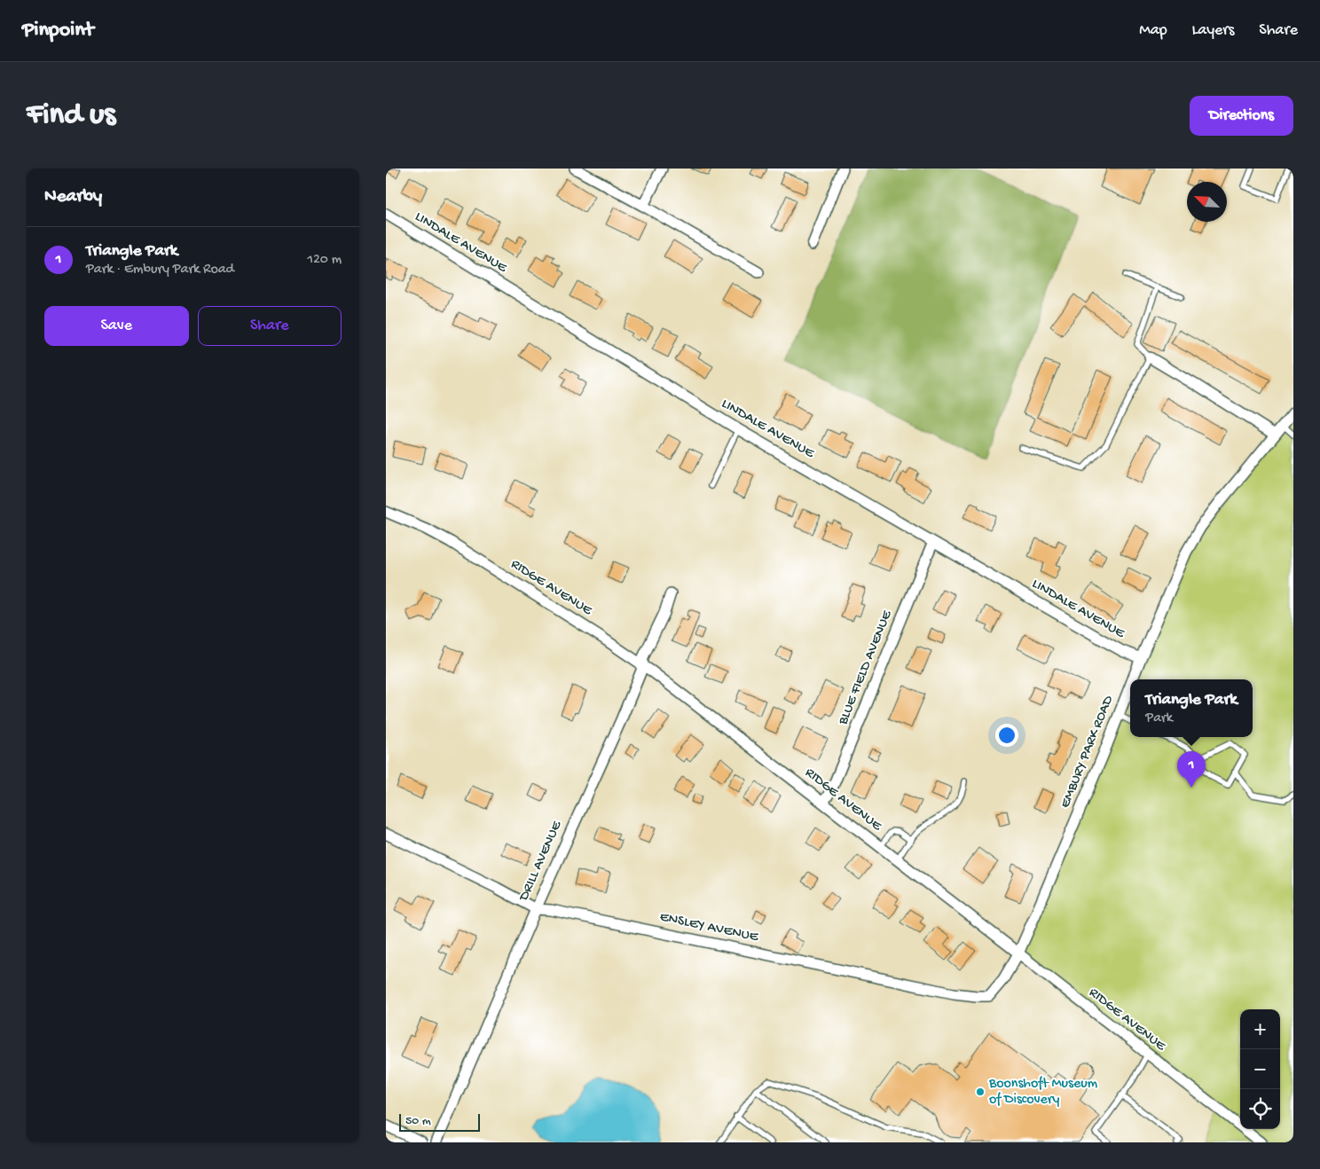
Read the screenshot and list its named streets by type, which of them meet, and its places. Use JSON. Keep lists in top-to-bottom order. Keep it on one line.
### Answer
{"streets":{"street":["LINDALE AVENUE","RIDGE AVENUE","BLUE FIELD AVENUE","EMBURY PARK ROAD","DRILL AVENUE","ENSLEY AVENUE"]},"crossings":[["LINDALE AVENUE","BLUE FIELD AVENUE"],["LINDALE AVENUE","EMBURY PARK ROAD"],["RIDGE AVENUE","BLUE FIELD AVENUE"],["RIDGE AVENUE","EMBURY PARK ROAD"],["RIDGE AVENUE","DRILL AVENUE"],["RIDGE AVENUE","ENSLEY AVENUE"],["EMBURY PARK ROAD","ENSLEY AVENUE"],["DRILL AVENUE","ENSLEY AVENUE"]],"places":["Boonshoft Museum of Discovery"],"scale_bar":"50 m","north":"top left","page":{"header":"Pinpoint","nav":["Map","Layers","Share"],"buttons":["Directions",["Save","Share"]],"title":"Find us","heading":"Nearby","list":[{"mark":"1","name":"Triangle Park","note":"Park · Embury Park Road","value":"120 m"}],"popup":["Triangle Park","Park"],"pins":"1","map_buttons":["+","−"],"scale":"50 m"}}
